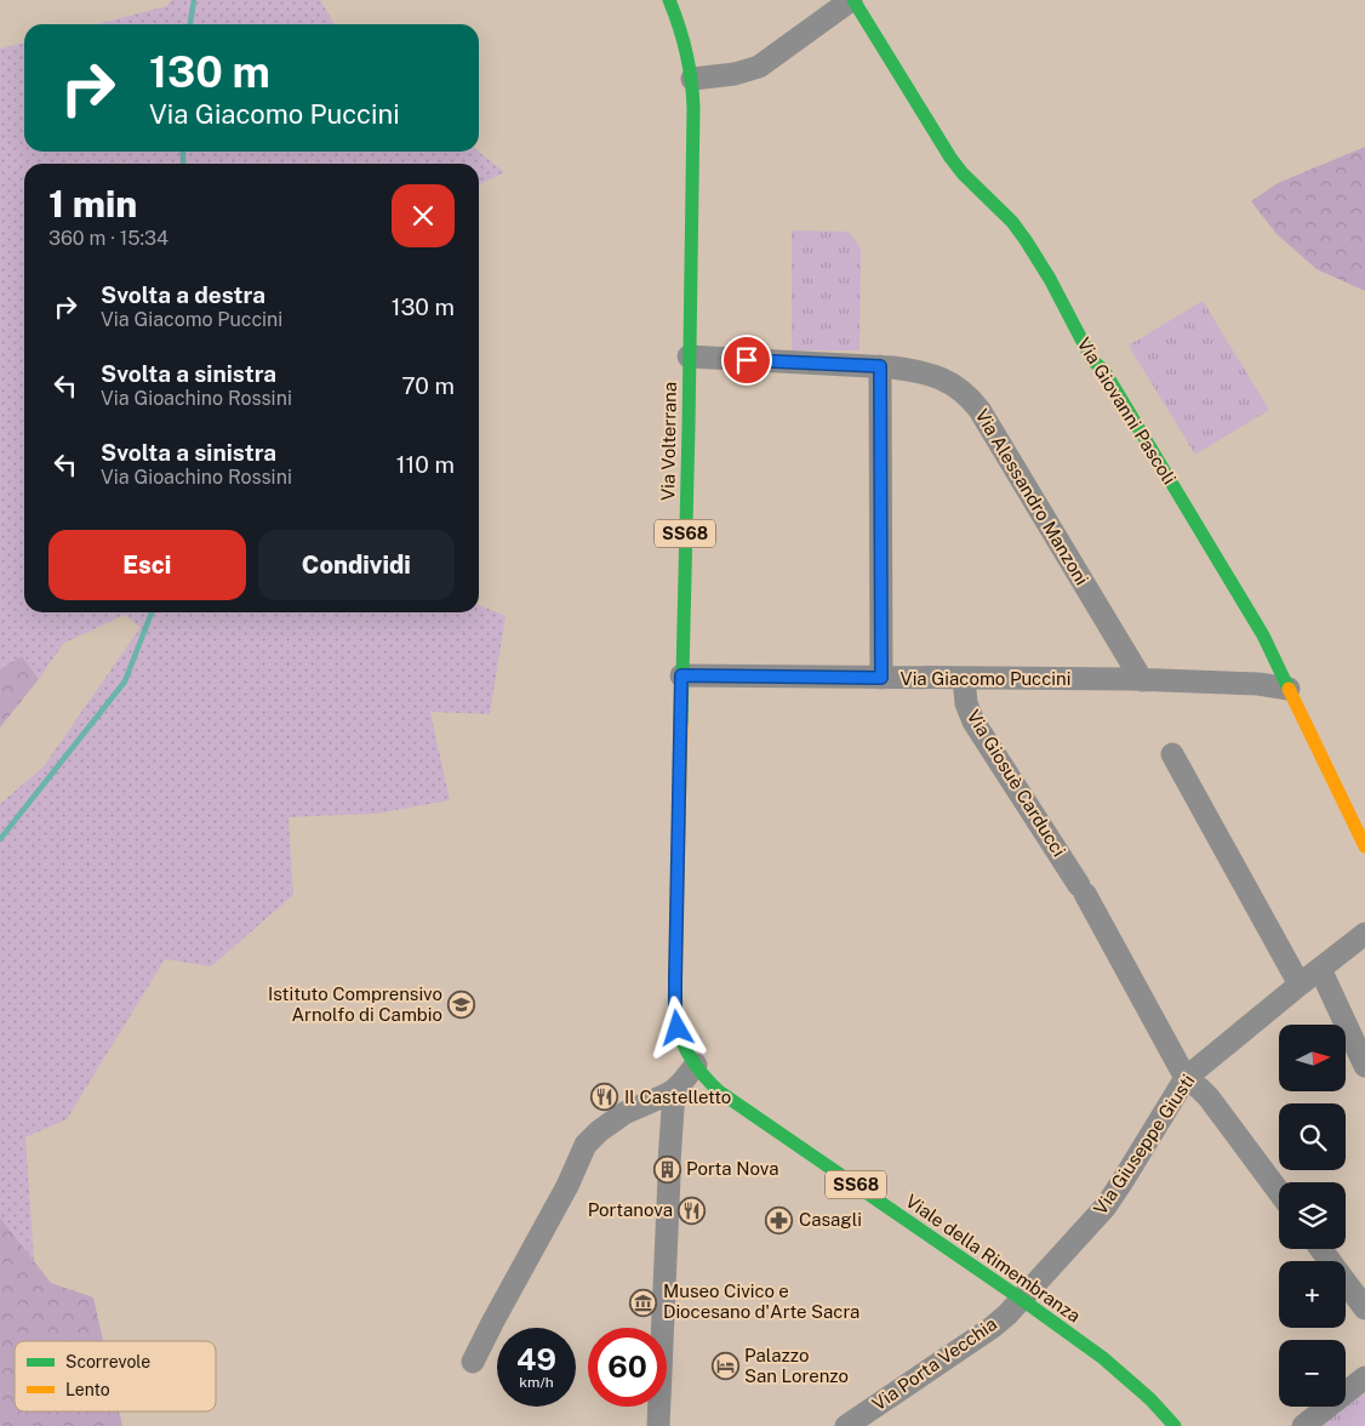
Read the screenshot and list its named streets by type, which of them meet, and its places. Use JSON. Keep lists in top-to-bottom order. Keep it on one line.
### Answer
{"streets":{"main road":["Via Giovanni Pascoli","Via Volterrana","SS68","Viale della Rimembranza"],"street":["Via Alessandro Manzoni","Via Giacomo Puccini","Via Giosuè Carducci","Via Giuseppe Giusti","Via Porta Vecchia"]},"crossings":[["Via Giovanni Pascoli","Via Volterrana"],["Via Giovanni Pascoli","Via Giacomo Puccini"],["Via Volterrana","Via Alessandro Manzoni"],["Via Volterrana","Via Giacomo Puccini"],["Via Volterrana","Viale della Rimembranza"],["Via Alessandro Manzoni","Via Giacomo Puccini"],["Via Giacomo Puccini","Via Giosuè Carducci"],["Via Giosuè Carducci","Via Giuseppe Giusti"],["Via Giuseppe Giusti","Viale della Rimembranza"],["Via Giuseppe Giusti","Via Porta Vecchia"],["Viale della Rimembranza","Via Porta Vecchia"]],"places":{"school or university":["Istituto Comprensivo Arnolfo di Cambio"],"restaurant":["Il Castelletto","Portanova"],"building":["Porta Nova"],"pharmacy":["Casagli"],"museum":["Museo Civico e Diocesano d'Arte Sacra"],"hotel":["Palazzo San Lorenzo"]},"legend":["Scorrevole","Lento"],"north":"right","page":{"turn":["130 m","Via Giacomo Puccini"],"heading":["1 min","360 m · 15:34"],"list":[{"name":"Svolta a destra","note":"Via Giacomo Puccini","value":"130 m"},{"name":"Svolta a sinistra","note":"Via Gioachino Rossini","value":"70 m"},{"name":"Svolta a sinistra","note":"Via Gioachino Rossini","value":"110 m"}],"buttons":["Esci","Condividi"],"map_buttons":["+","−"],"speed":"49 km/h","limit":"60"}}
